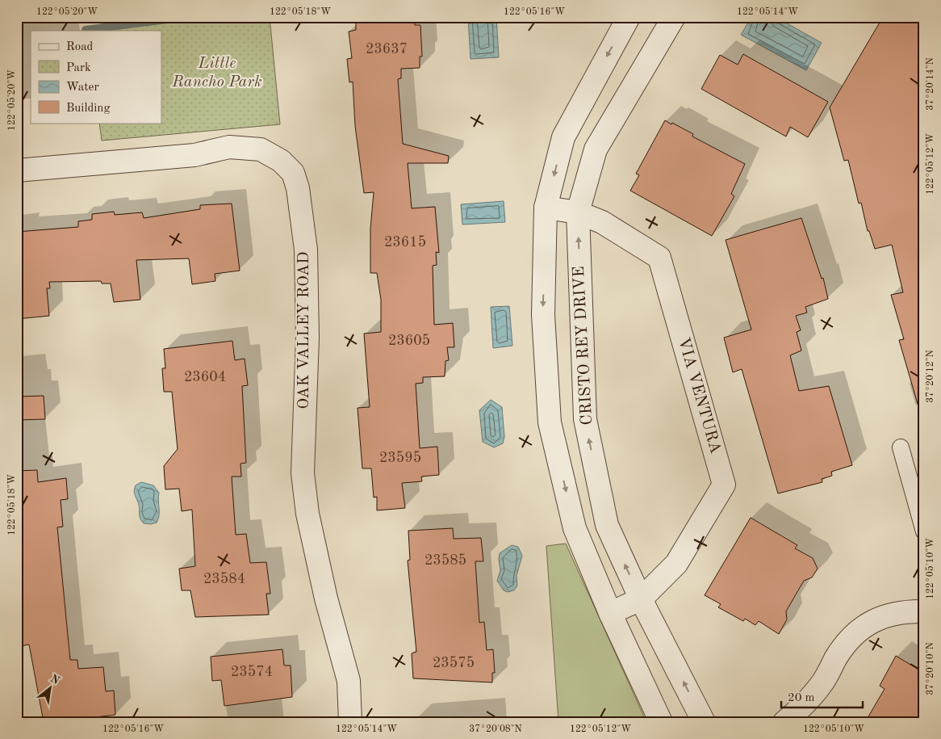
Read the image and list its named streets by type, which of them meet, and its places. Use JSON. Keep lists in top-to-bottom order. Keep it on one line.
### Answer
{"streets":{"street":["OAK VALLEY ROAD","CRISTO REY DRIVE","VIA VENTURA"]},"crossings":[["CRISTO REY DRIVE","VIA VENTURA"]],"parks":["Little Rancho Park"],"house_numbers":["23637","23615","23605","23604","23595","23585","23584","23575","23574"],"legend":["Road","Park","Water","Building"],"scale_bar":"20 m","north":"top right","coordinates":["122°05'20\"W","122°05'18\"W","122°05'16\"W","122°05'14\"W","37°20'14\"N","122°05'12\"W","37°20'12\"N","122°05'10\"W","37°20'10\"N","37°20'08\"N"]}
